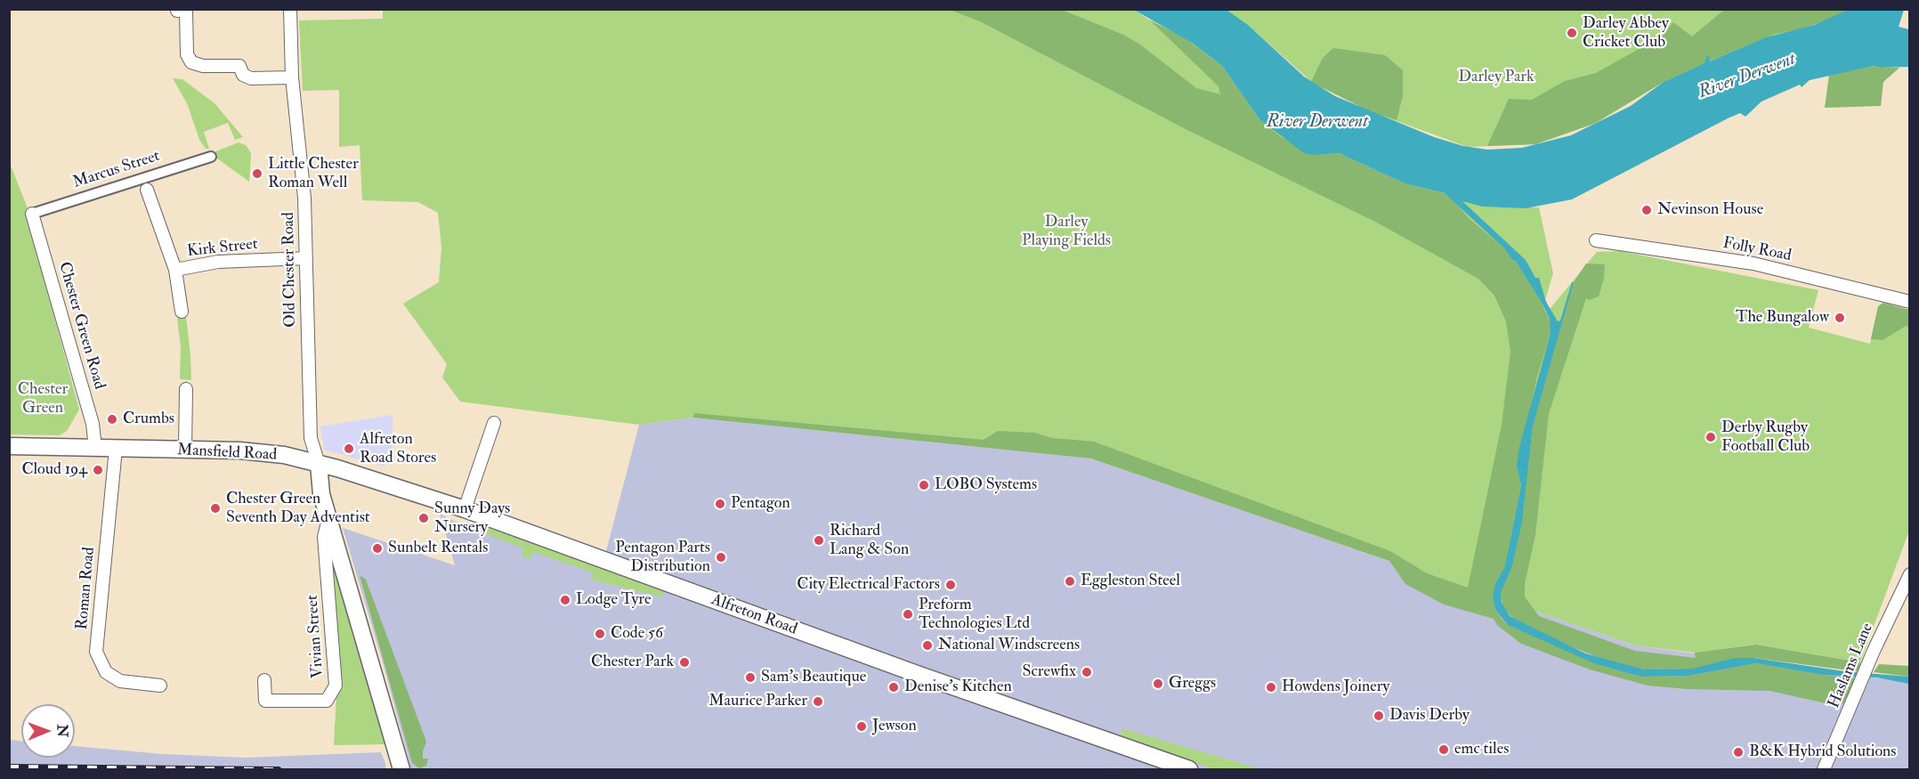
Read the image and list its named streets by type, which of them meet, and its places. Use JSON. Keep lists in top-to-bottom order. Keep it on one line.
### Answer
{"streets":{"street":["Marcus Street","Kirk Street","Folly Road","Old Chester Road","Chester Green Road","Mansfield Road","Roman Road","Alfreton Road","Vivian Street","Haslams Lane"]},"crossings":[["Marcus Street","Chester Green Road"],["Kirk Street","Old Chester Road"],["Old Chester Road","Mansfield Road"],["Old Chester Road","Alfreton Road"],["Chester Green Road","Mansfield Road"],["Mansfield Road","Roman Road"],["Mansfield Road","Alfreton Road"]],"water":["River Derwent"],"parks":["Darley Park","Darley Playing Fields","Chester Green"],"places":["Darley Abbey Cricket Club","Little Chester Roman Well","Nevinson House","The Bungalow","Crumbs","Derby Rugby Football Club","Alfreton Road Stores","Cloud 194","LOBO Systems","Pentagon","Chester Green Seventh Day Adventist","Sunny Days Nursery","Richard Lang & Son","Sunbelt Rentals","Pentagon Parts Distribution","Eggleston Steel","City Electrical Factors","Lodge Tyre","Preform Technologies Ltd","Code 56","National Windscreens","Chester Park","Screwfix","Sam's Beautique","Greggs","Denise's Kitchen","Howdens Joinery","Maurice Parker","Davis Derby","Jewson","emc tiles","B&K Hybrid Solutions"],"north":"right"}
